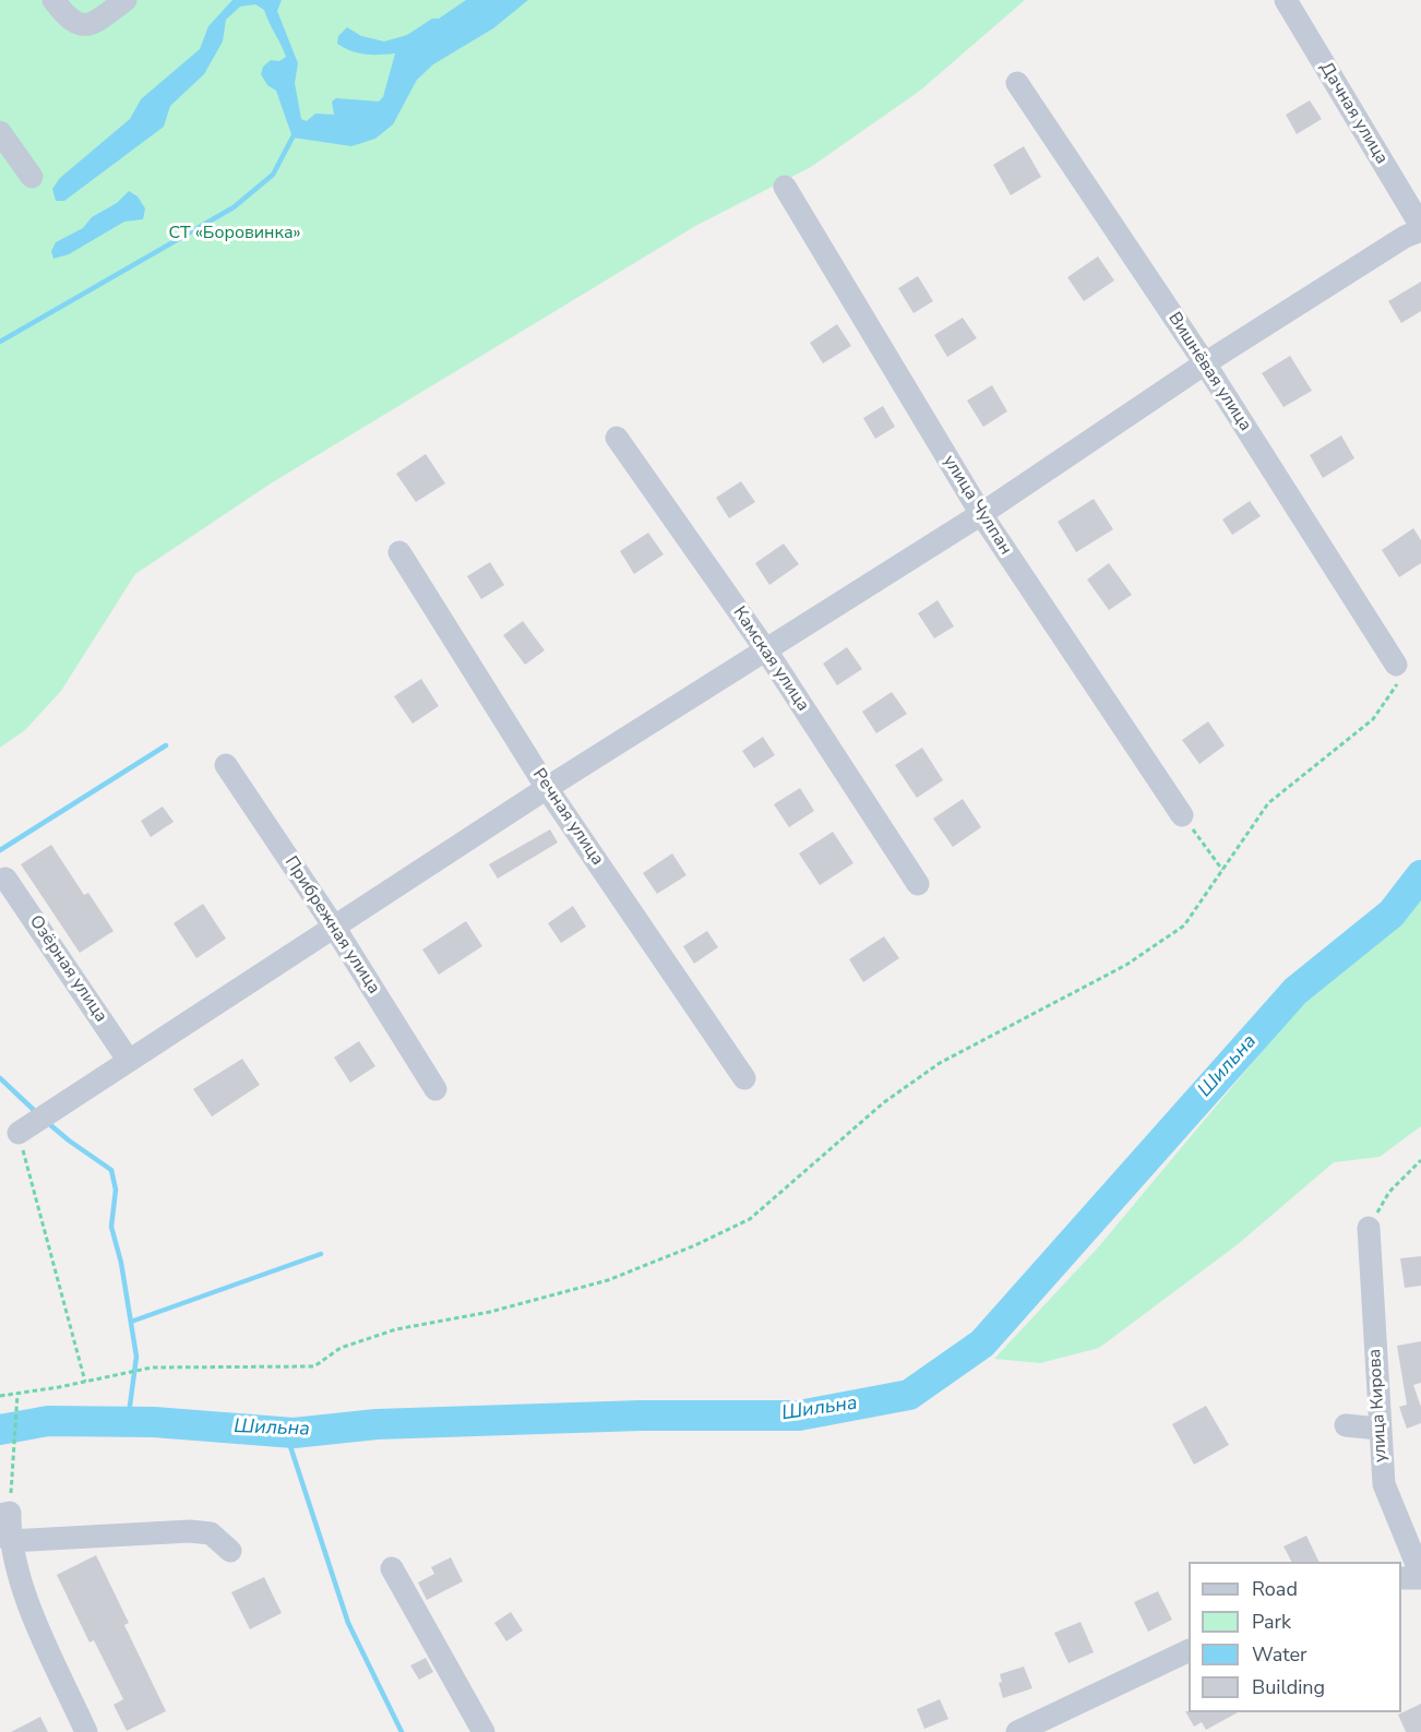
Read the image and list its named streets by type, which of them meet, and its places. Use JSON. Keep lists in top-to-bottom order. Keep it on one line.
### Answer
{"streets":{"street":["Дачная улица","Вишнёвая улица","улица Чулпан","Камская улица","Речная улица","Прибрежная улица","Озёрная улица","улица Кирова"]},"water":["Шильна"],"parks":["СТ «Боровинка»"],"legend":["Road","Park","Water","Building"]}
